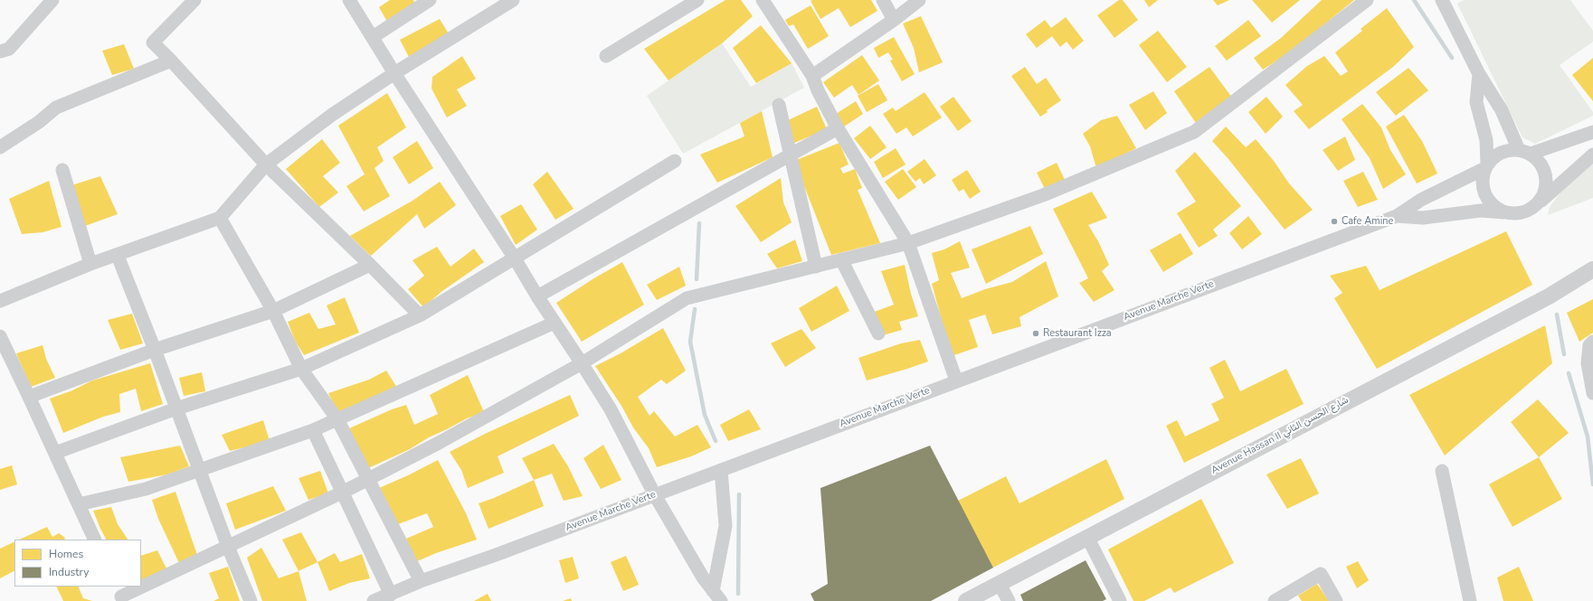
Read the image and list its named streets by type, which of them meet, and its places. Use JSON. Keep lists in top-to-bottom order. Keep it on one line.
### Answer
{"streets":{"street":["Avenue Marche Verte","Avenue Hassan II شارع الحسن الثاني"]},"places":["Cafe Amine","Restaurant Izza"],"legend":["Homes","Industry"]}
